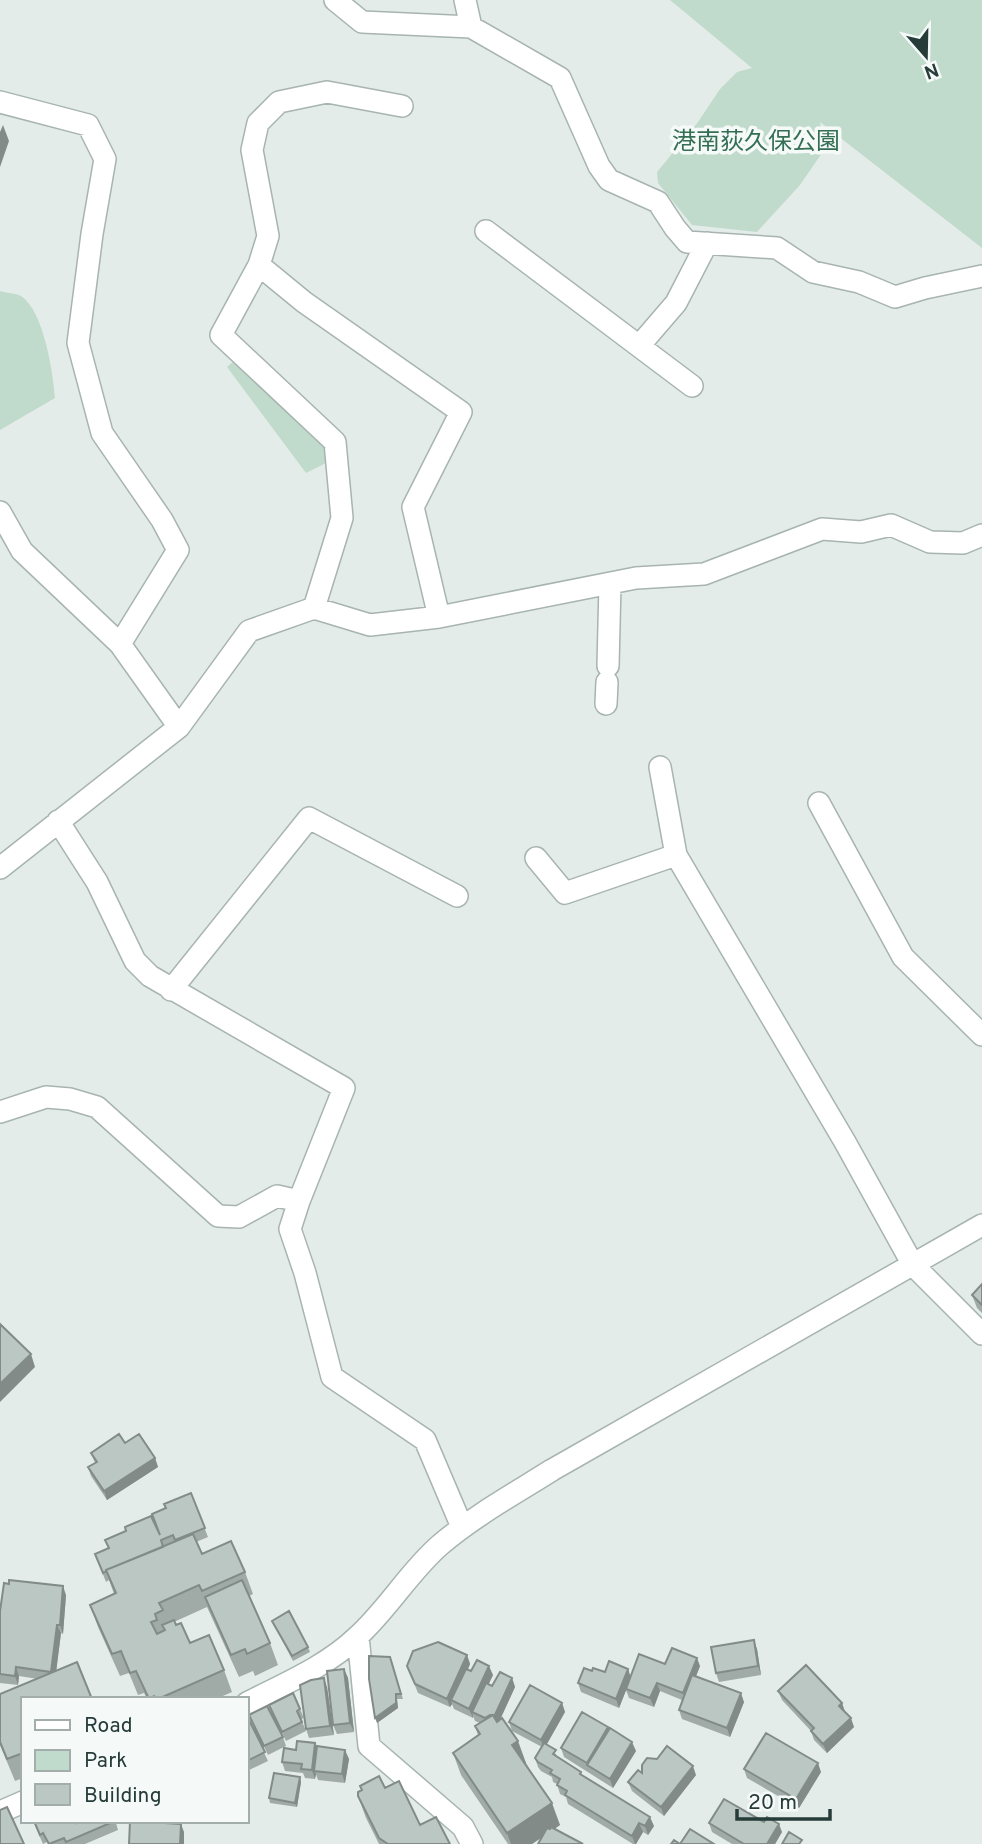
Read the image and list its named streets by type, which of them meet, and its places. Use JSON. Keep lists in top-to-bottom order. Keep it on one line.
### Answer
{"parks":["港南荻久保公園"],"legend":["Road","Park","Building"],"scale_bar":"20 m","north":"bottom"}
